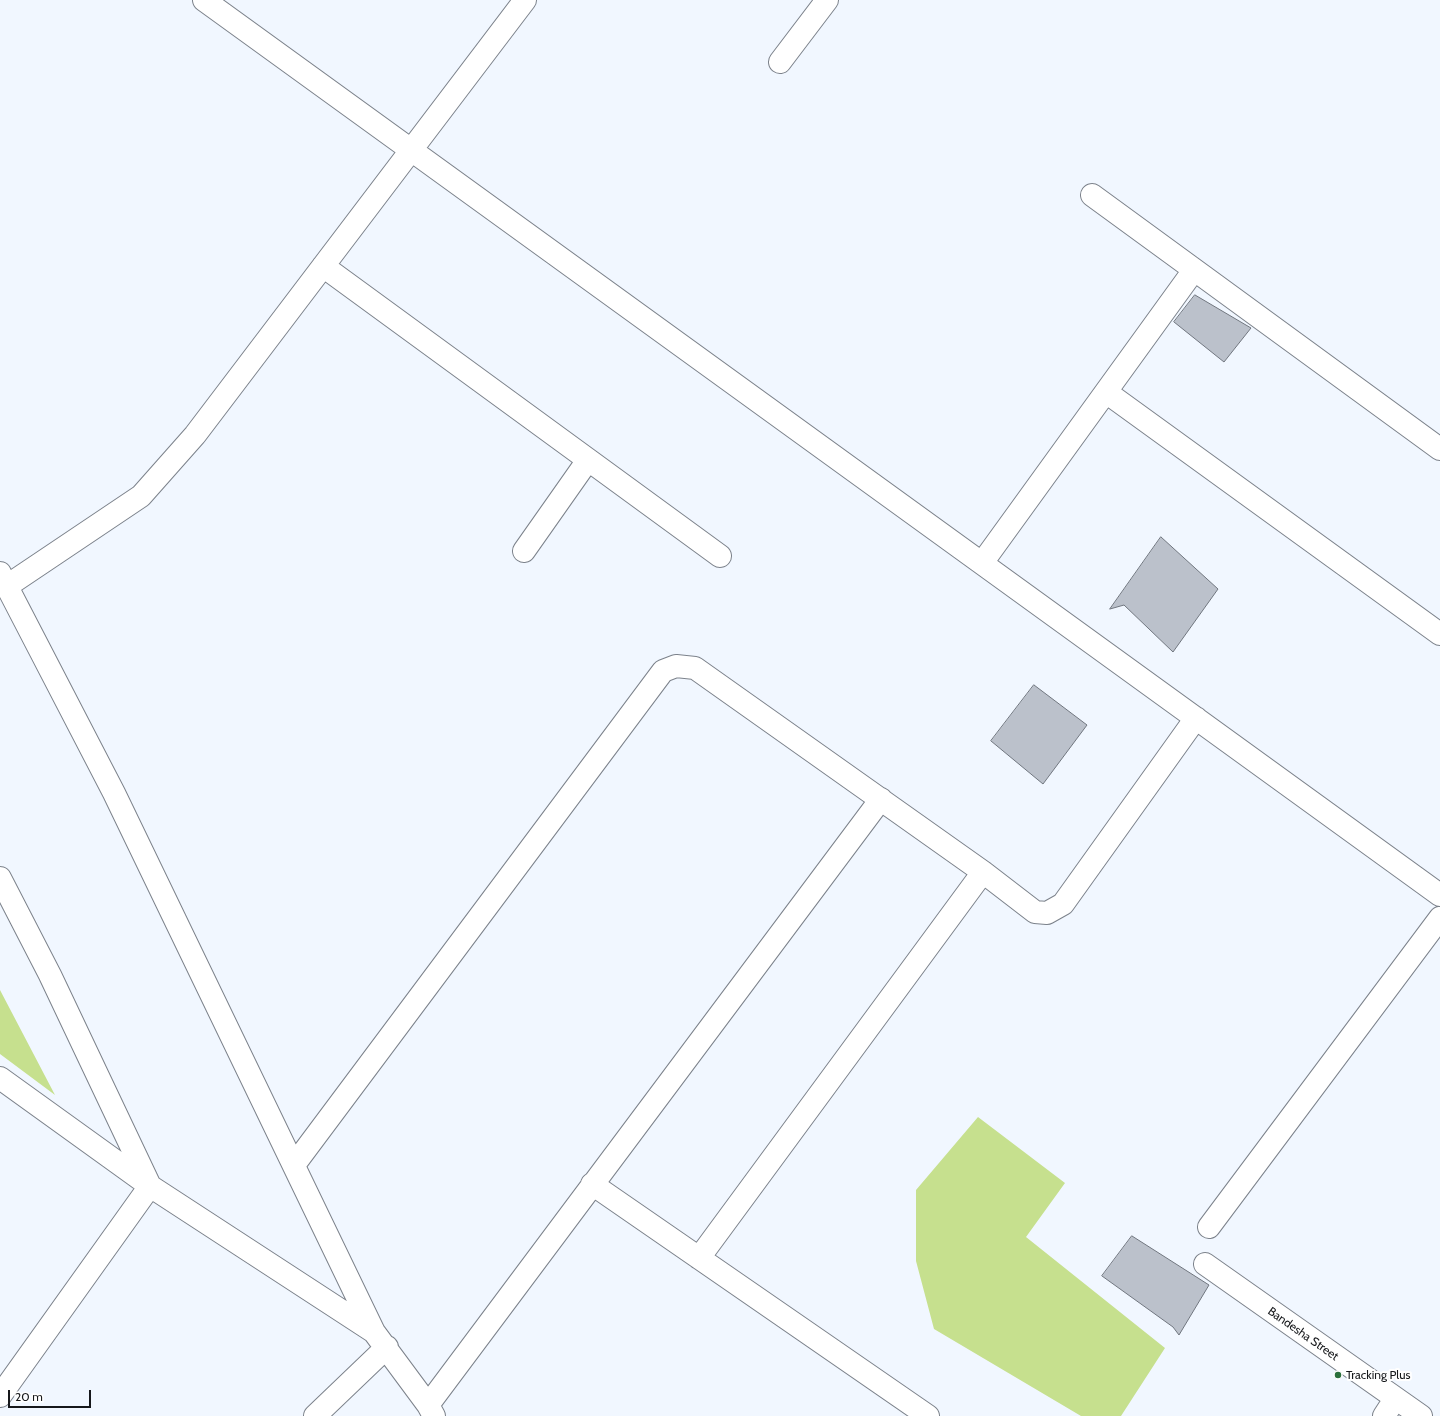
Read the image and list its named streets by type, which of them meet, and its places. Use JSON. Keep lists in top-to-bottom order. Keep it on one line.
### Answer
{"streets":{"street":["Bandesha Street"]},"places":["Tracking Plus"],"scale_bar":"20 m"}
